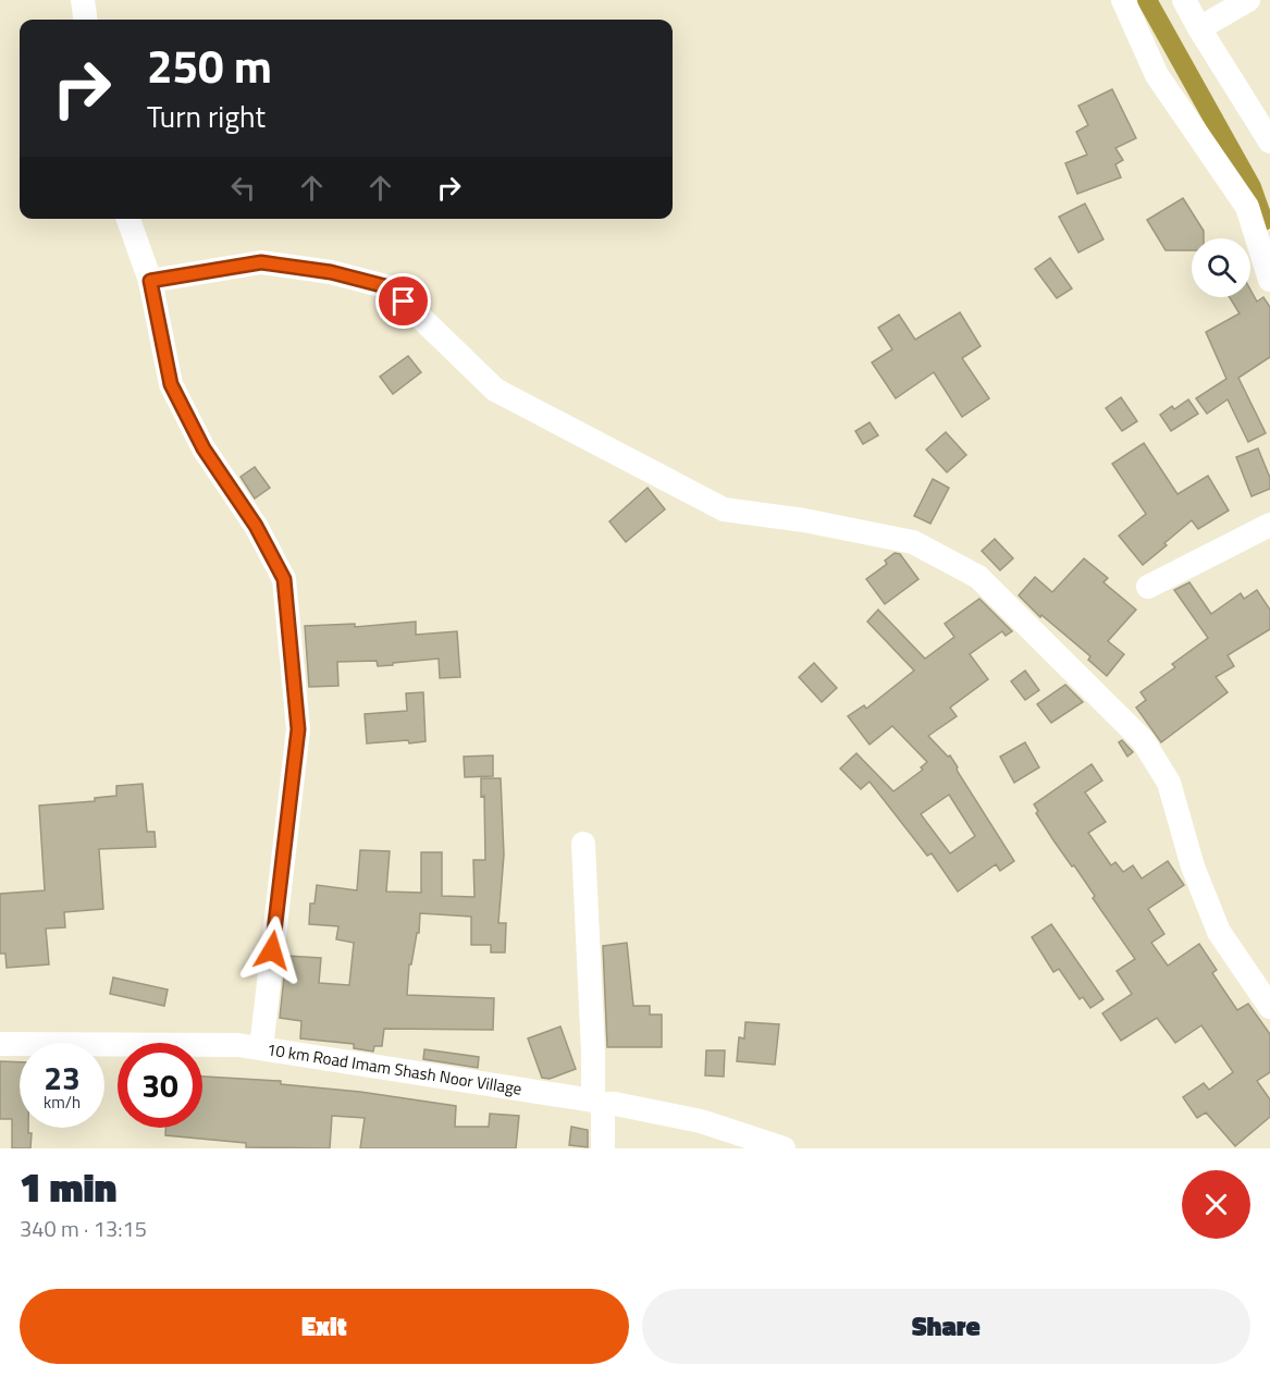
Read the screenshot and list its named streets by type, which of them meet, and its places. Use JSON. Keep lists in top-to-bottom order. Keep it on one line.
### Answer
{"streets":{"street":["10 km Road Imam Shash Noor Village"]},"page":{"turn":["250 m","Turn right"],"speed":"23 km/h","limit":"30","heading":["1 min","340 m · 13:15"],"buttons":["Exit","Share"]}}
